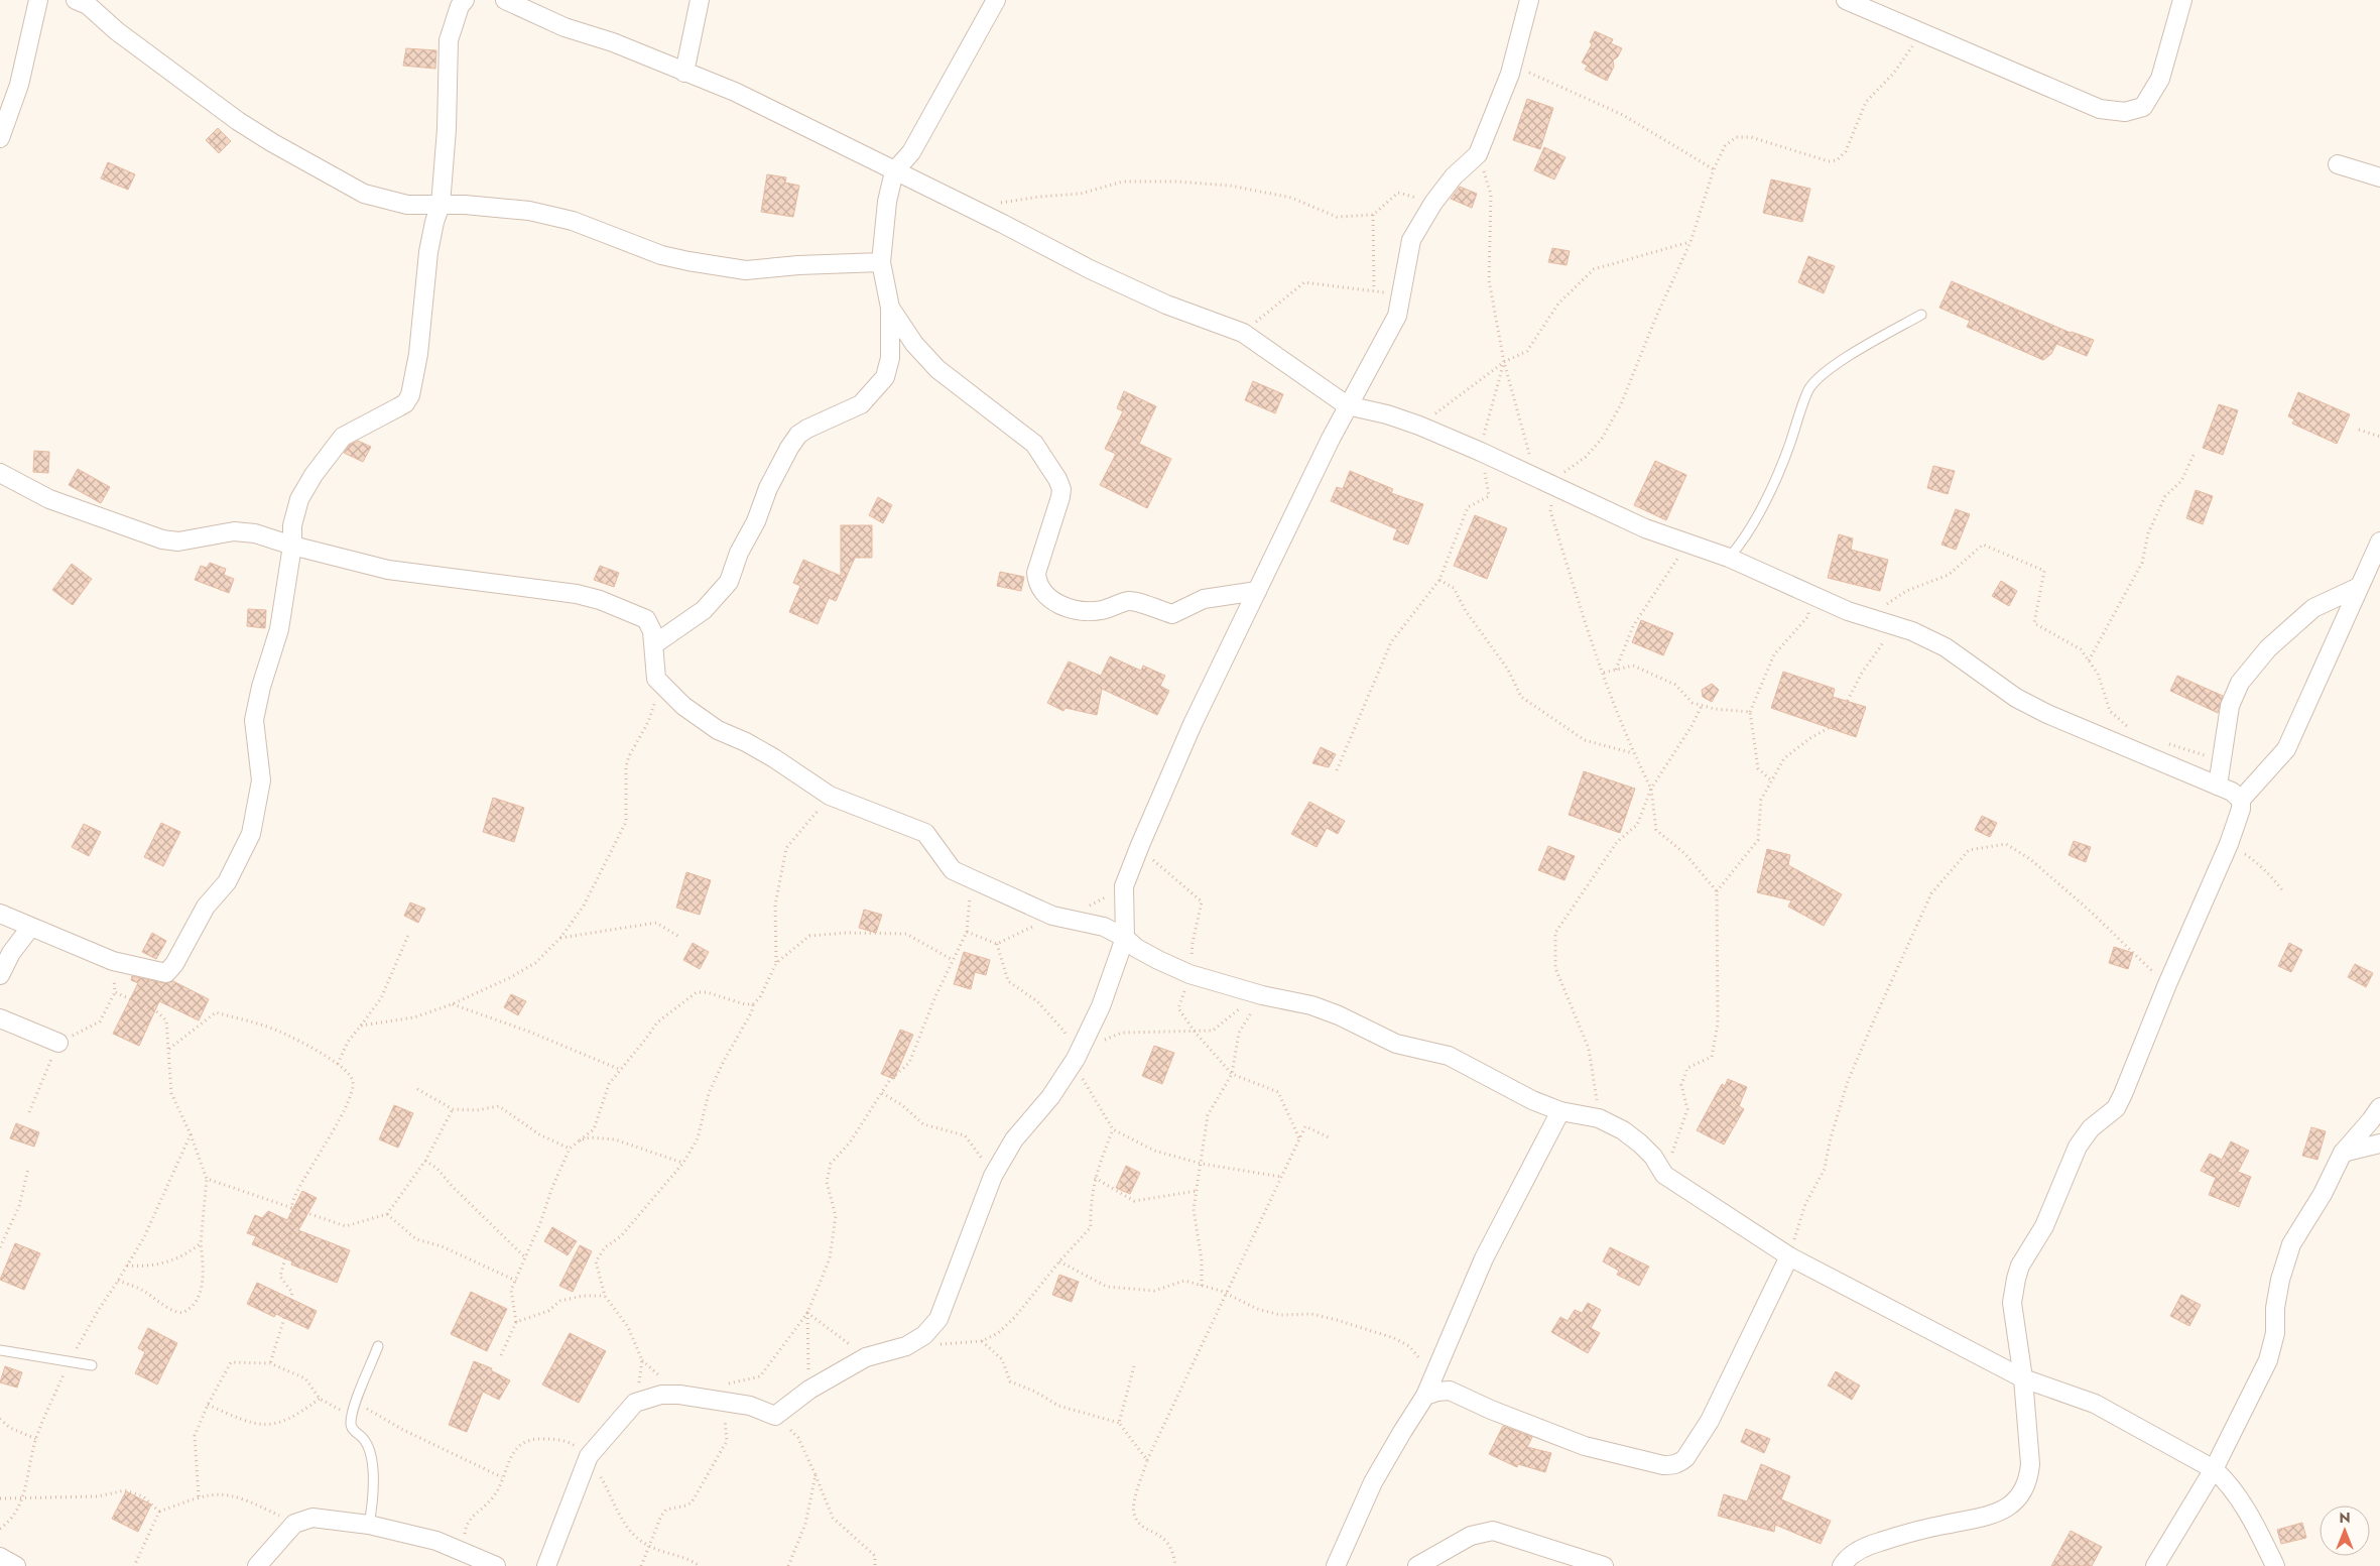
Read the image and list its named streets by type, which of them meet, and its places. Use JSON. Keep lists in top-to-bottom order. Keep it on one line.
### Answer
{"north":"top"}
